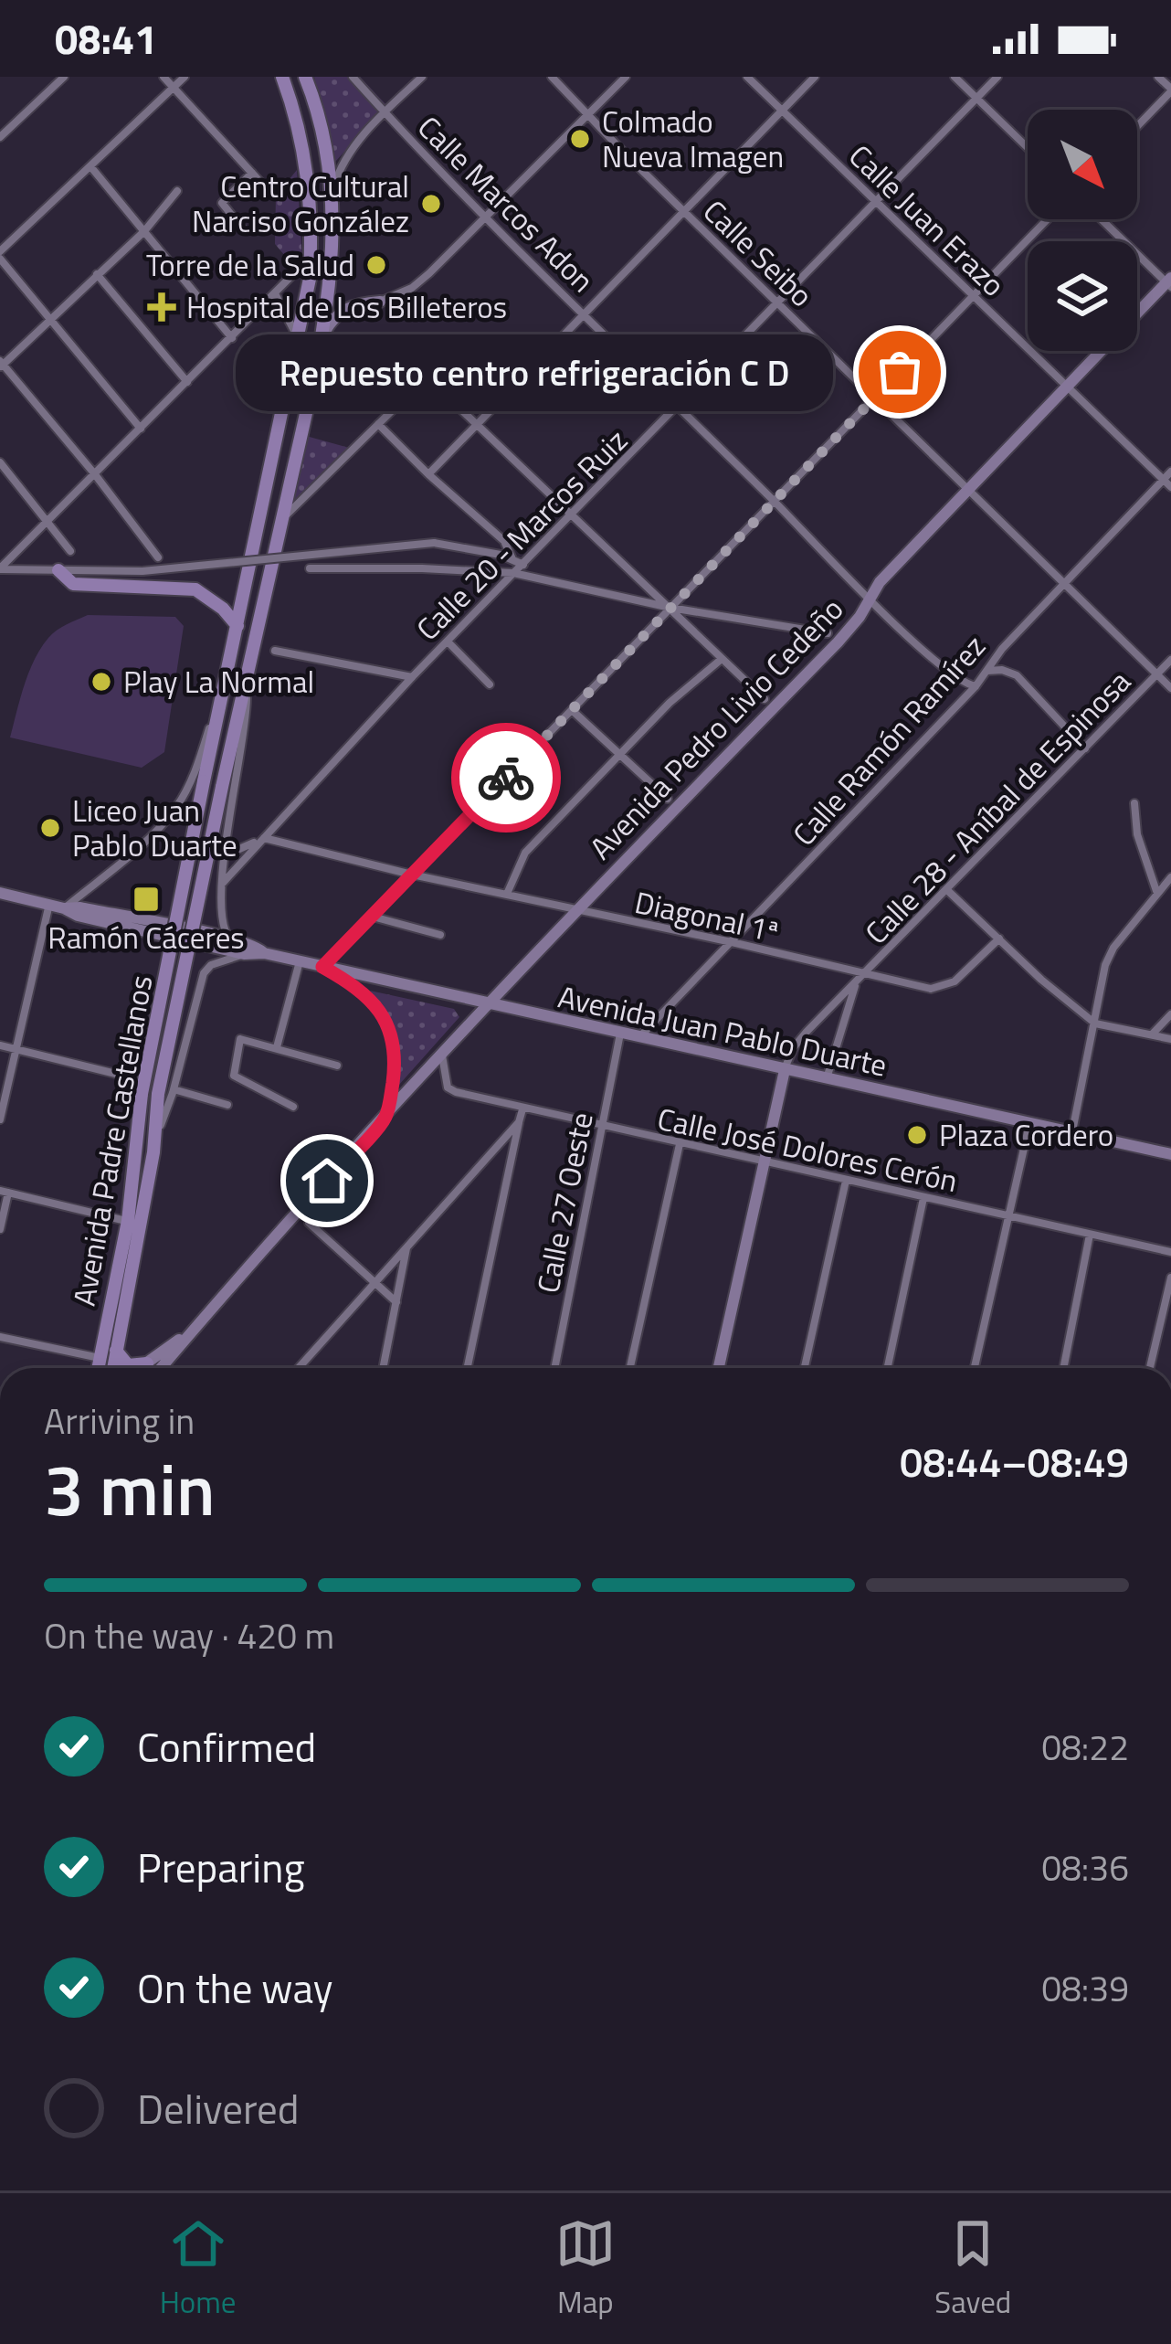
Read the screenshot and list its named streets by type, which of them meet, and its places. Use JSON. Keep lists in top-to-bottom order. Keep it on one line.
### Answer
{"streets":{"main road":["Avenida Pedro Livio Cedeño","Avenida Juan Pablo Duarte","Avenida Padre Castellanos"],"street":["Calle Marcos Adon","Calle Juan Erazo","Calle Seibo","Calle 20 - Marcos Ruiz","Calle Ramón Ramírez","Calle 28 - Aníbal de Espinosa","Diagonal 1ª","Calle José Dolores Cerón","Calle 27 Oeste"]},"crossings":[["Calle Marcos Adon","Calle 20 - Marcos Ruiz"],["Calle Marcos Adon","Avenida Pedro Livio Cedeño"],["Calle Marcos Adon","Calle Ramón Ramírez"],["Calle Juan Erazo","Calle 20 - Marcos Ruiz"],["Calle Juan Erazo","Avenida Pedro Livio Cedeño"],["Calle Juan Erazo","Calle Ramón Ramírez"],["Calle Seibo","Calle 20 - Marcos Ruiz"],["Calle Seibo","Avenida Pedro Livio Cedeño"],["Calle Seibo","Calle Ramón Ramírez"],["Calle Seibo","Calle 28 - Aníbal de Espinosa"],["Calle 20 - Marcos Ruiz","Diagonal 1ª"],["Avenida Pedro Livio Cedeño","Diagonal 1ª"],["Avenida Pedro Livio Cedeño","Avenida Juan Pablo Duarte"],["Avenida Pedro Livio Cedeño","Calle José Dolores Cerón"],["Calle Ramón Ramírez","Diagonal 1ª"],["Calle Ramón Ramírez","Avenida Juan Pablo Duarte"],["Calle 28 - Aníbal de Espinosa","Diagonal 1ª"],["Calle 28 - Aníbal de Espinosa","Avenida Juan Pablo Duarte"],["Avenida Juan Pablo Duarte","Calle 27 Oeste"],["Calle José Dolores Cerón","Calle 27 Oeste"]],"places":{"other":["Colmado Nueva Imagen","Centro Cultural Narciso González","Torre de la Salud","Repuesto centro refrigeración C D","Play La Normal","Liceo Juan Pablo Duarte","Plaza Cordero"],"health":["Hospital de Los Billeteros"],"transit":["Ramón Cáceres"]},"north":"bottom right","page":{"status":"08:41","bubble":"Repuesto centro refrigeración C D","heading":["3 min","Arriving in","08:44–08:49"],"bar":"On the way · 420 m","list":[["Confirmed","08:22"],["Preparing","08:36"],["On the way","08:39"],"Delivered"],"tabs":["Home","Map","Saved"]}}
